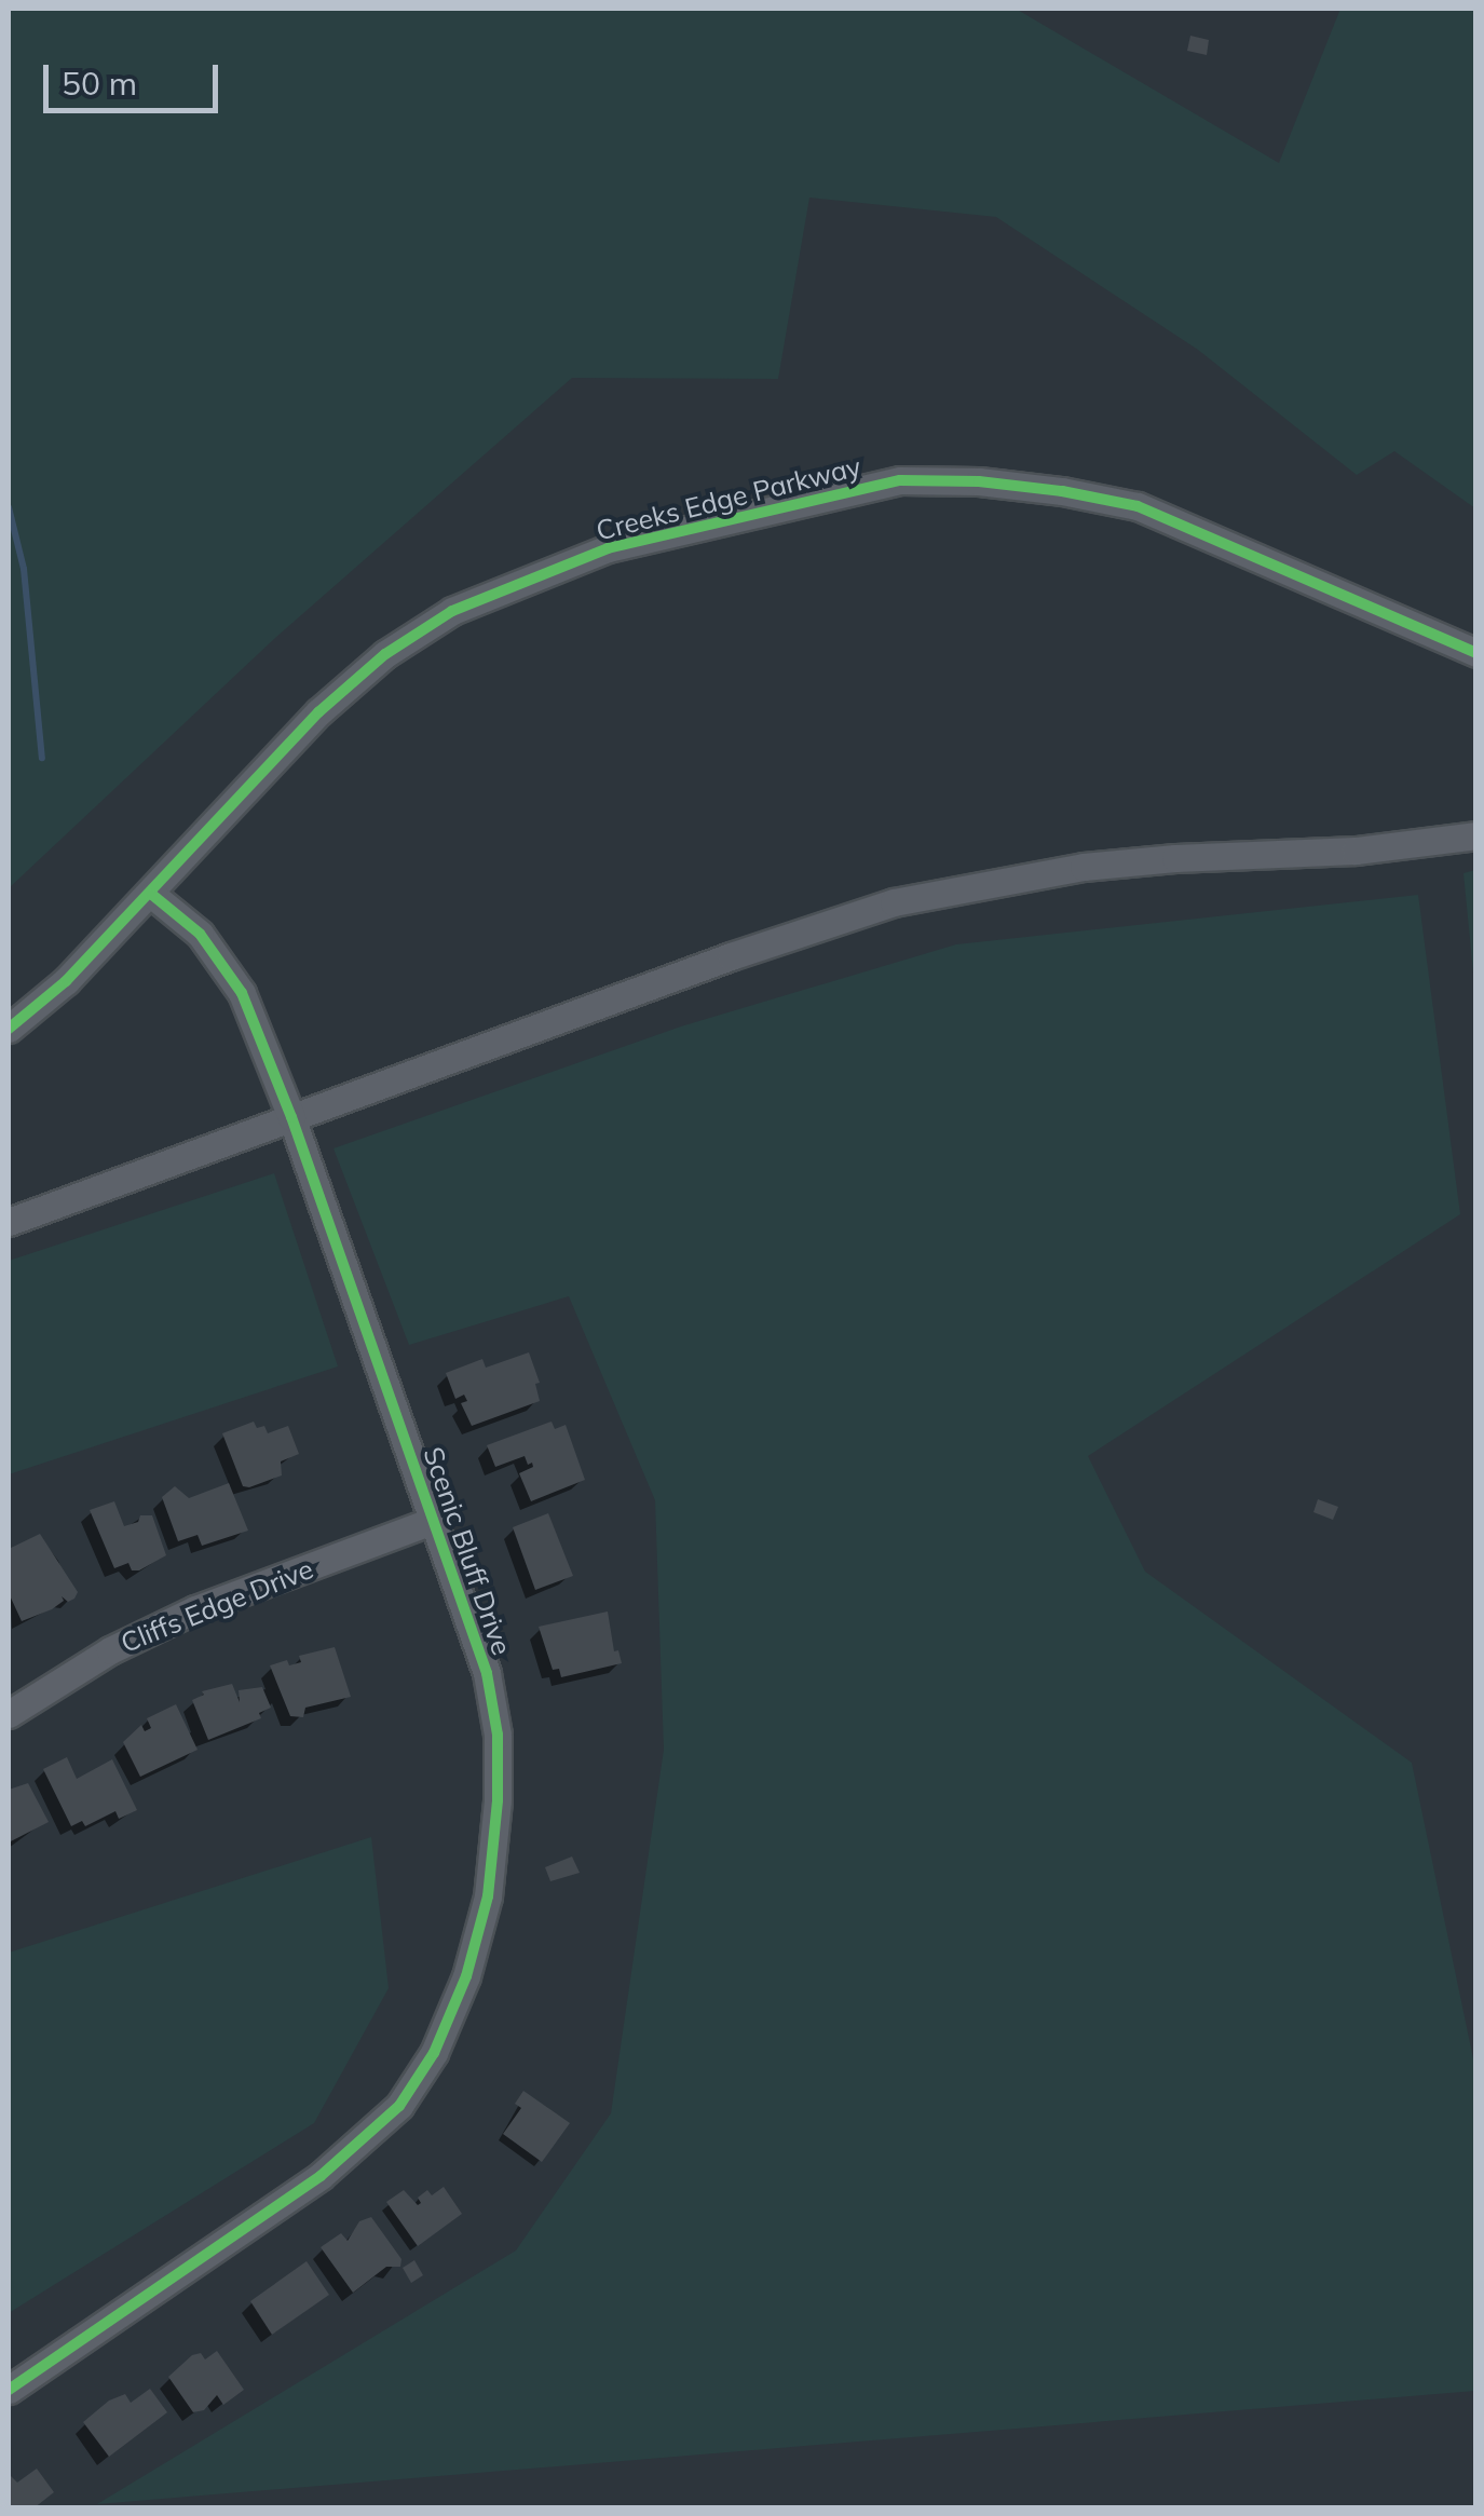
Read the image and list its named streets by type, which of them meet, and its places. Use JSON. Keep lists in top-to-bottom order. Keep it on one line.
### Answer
{"streets":{"street":["Creeks Edge Parkway","Scenic Bluff Drive","Cliffs Edge Drive"]},"crossings":[["Creeks Edge Parkway","Scenic Bluff Drive"],["Scenic Bluff Drive","Cliffs Edge Drive"]],"scale_bar":"50 m"}
